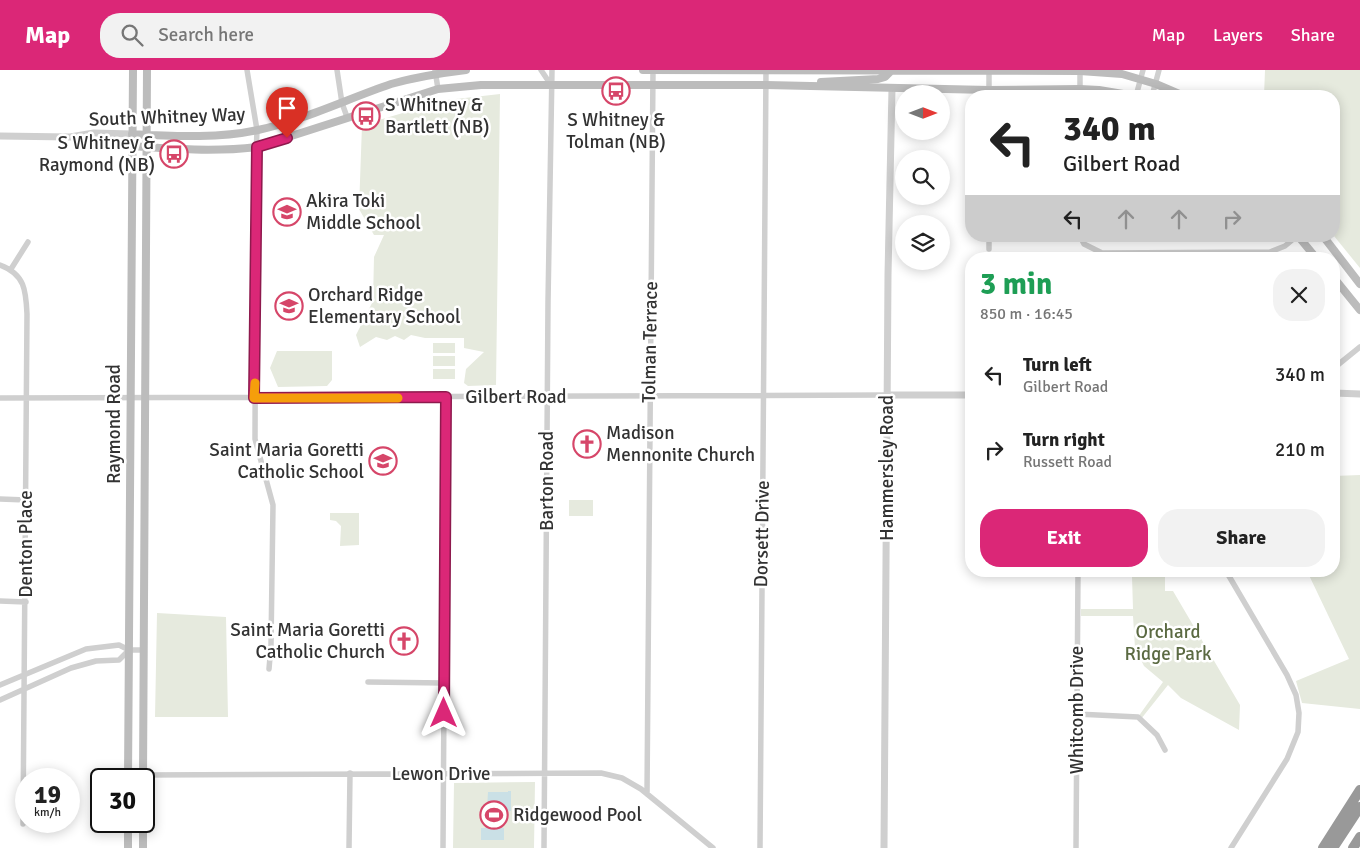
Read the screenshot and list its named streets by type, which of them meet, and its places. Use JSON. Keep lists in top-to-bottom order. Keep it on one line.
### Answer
{"streets":{"main road":["South Whitney Way","Raymond Road"],"street":["Tolman Terrace","Gilbert Road","Hammersley Road","Barton Road","Dorsett Drive","Denton Place","Whitcomb Drive","Lewon Drive"]},"crossings":[["South Whitney Way","Tolman Terrace"],["South Whitney Way","Raymond Road"],["South Whitney Way","Hammersley Road"],["South Whitney Way","Barton Road"],["South Whitney Way","Dorsett Drive"],["Tolman Terrace","Gilbert Road"],["Tolman Terrace","Lewon Drive"],["Gilbert Road","Raymond Road"],["Gilbert Road","Hammersley Road"],["Gilbert Road","Barton Road"],["Gilbert Road","Dorsett Drive"],["Gilbert Road","Denton Place"],["Barton Road","Lewon Drive"]],"parks":["Orchard Ridge Park"],"places":{"bus stop":["S Whitney & Tolman (NB)","S Whitney & Bartlett (NB)","S Whitney & Raymond (NB)"],"school or university":["Akira Toki Middle School","Orchard Ridge Elementary School","Saint Maria Goretti Catholic School"],"church":["Madison Mennonite Church","Saint Maria Goretti Catholic Church"],"sports":["Ridgewood Pool"]},"north":"right","page":{"header":"Map","search":"Search here","nav":["Map","Layers","Share"],"turn":["340 m","Gilbert Road"],"heading":["3 min","850 m · 16:45"],"list":[{"name":"Turn left","note":"Gilbert Road","value":"340 m"},{"name":"Turn right","note":"Russett Road","value":"210 m"}],"buttons":["Exit","Share"],"speed":"19 km/h","limit":"30"}}
